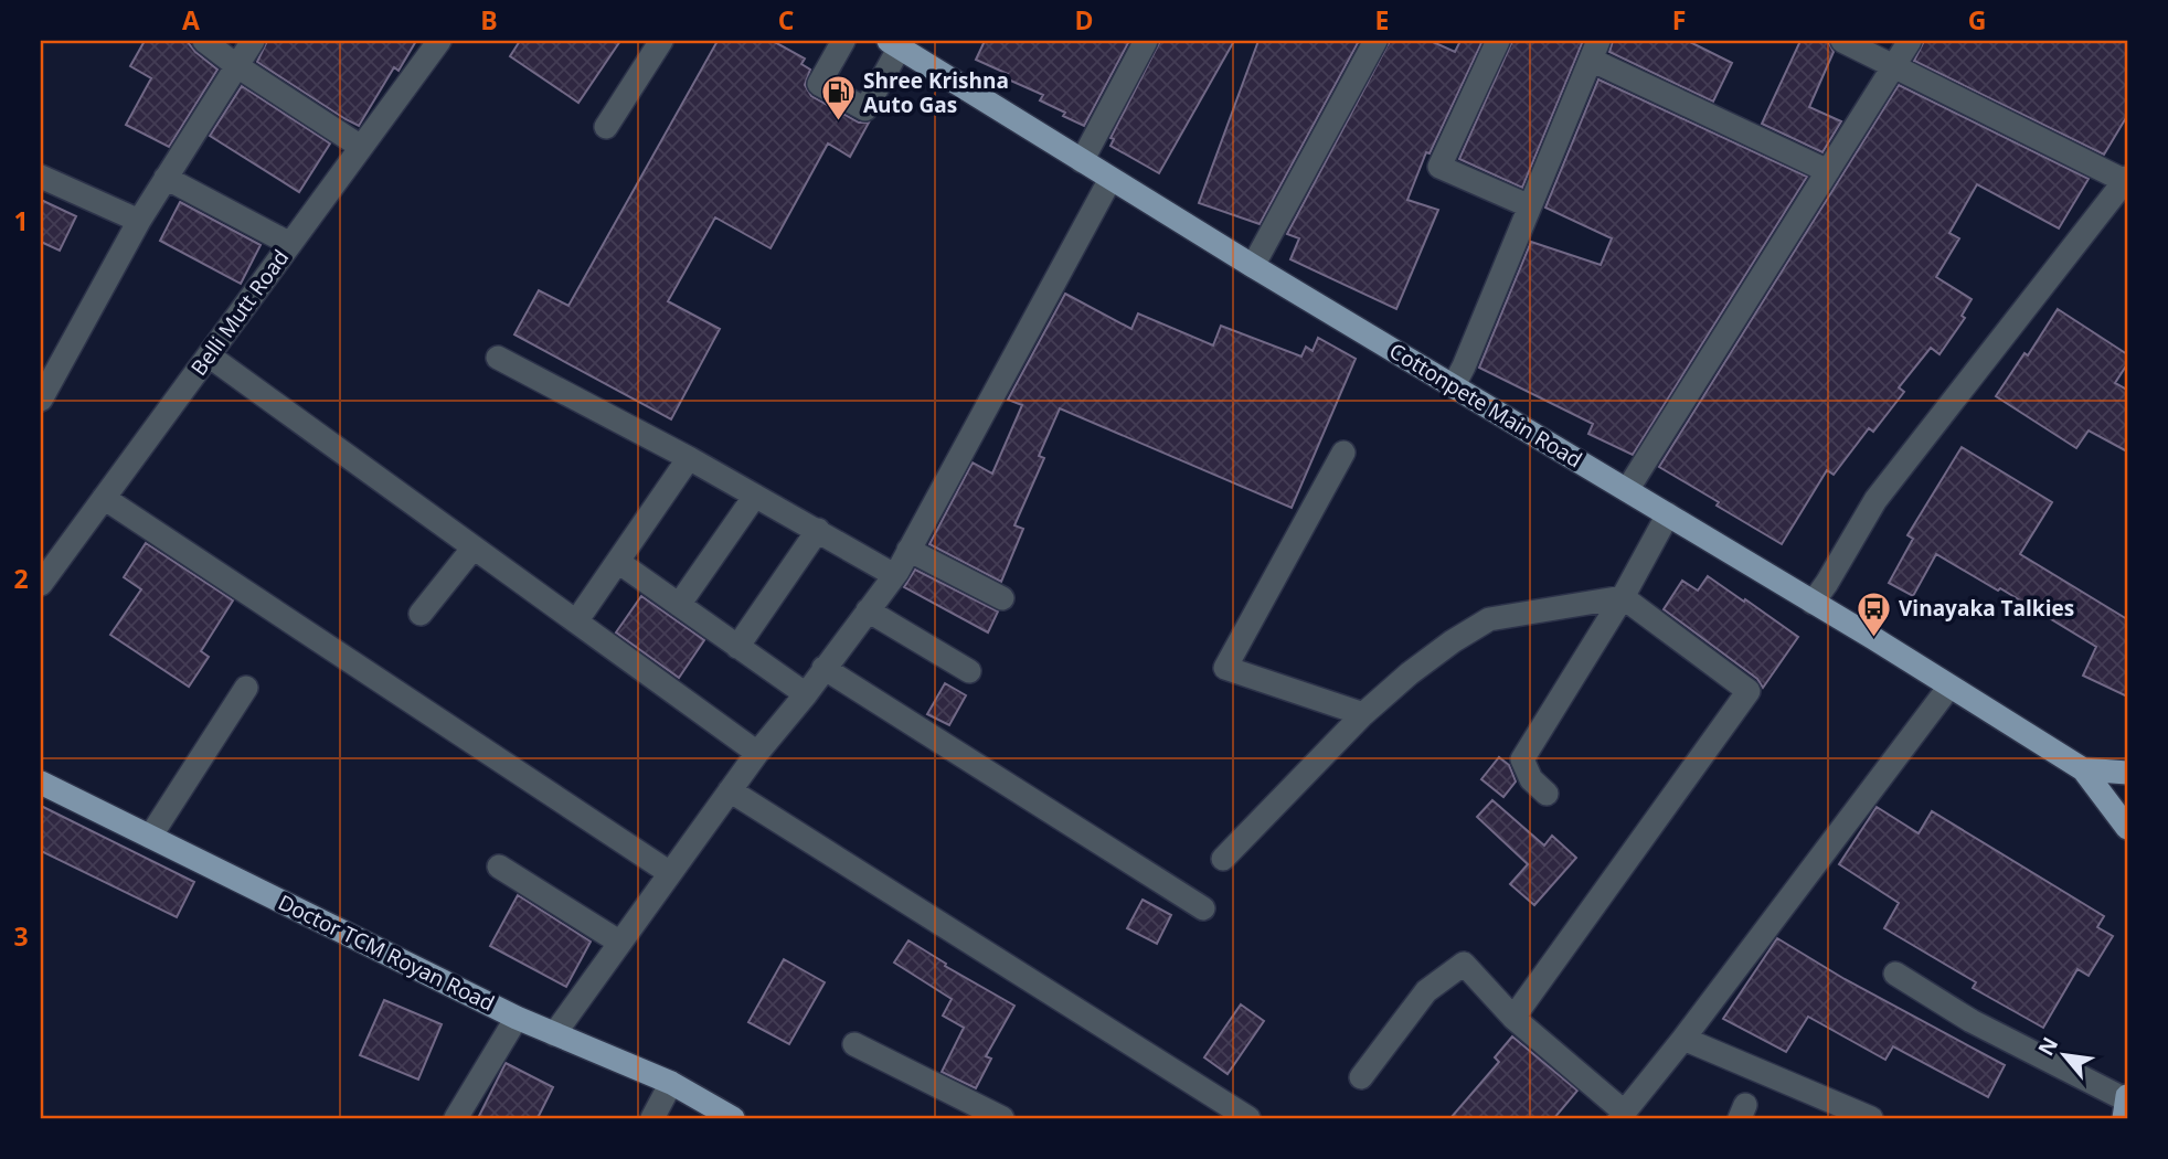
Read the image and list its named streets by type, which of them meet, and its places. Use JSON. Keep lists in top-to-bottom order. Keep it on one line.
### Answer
{"streets":{"main road":["Cottonpete Main Road","Doctor TCM Royan Road"],"street":["Belli Mutt Road"]},"places":{"fuel station":["Shree Krishna Auto Gas"],"bus stop":["Vinayaka Talkies"]},"north":"top left","grid":{"columns":["A","B","C","D","E","F","G"],"rows":["1","2","3"]}}
